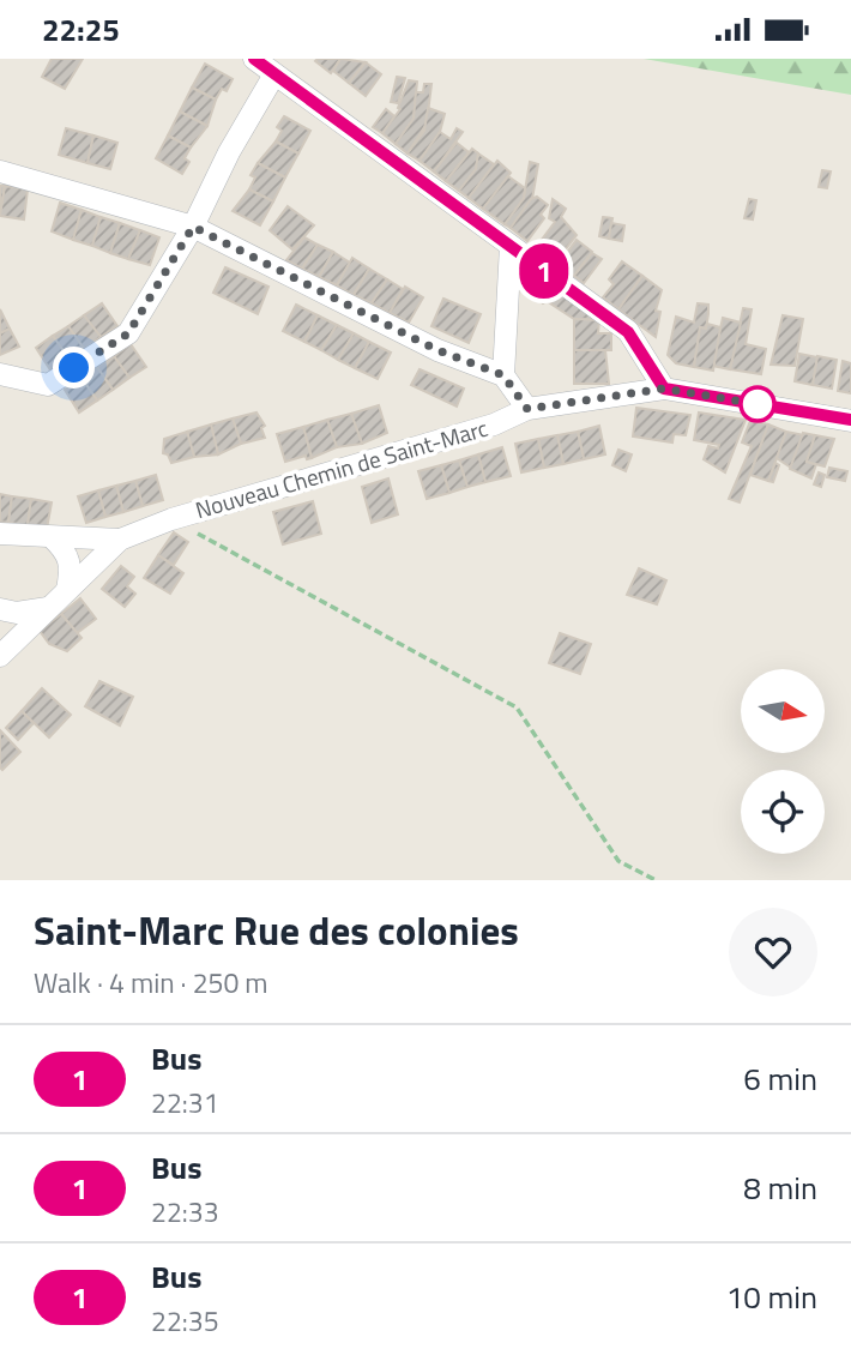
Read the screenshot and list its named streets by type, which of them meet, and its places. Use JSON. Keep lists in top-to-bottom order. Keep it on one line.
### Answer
{"streets":{"street":["Nouveau Chemin de Saint-Marc"]},"lines":["bus line 1"],"north":"right","page":{"status":"22:25","on_map":"1","heading":["Saint-Marc Rue des colonies","Walk · 4 min · 250 m"],"list":[{"mark":"1","name":"Bus","note":"22:31","value":"6 min"},{"mark":"1","name":"Bus","note":"22:33","value":"8 min"},{"mark":"1","name":"Bus","note":"22:35","value":"10 min"}]}}
